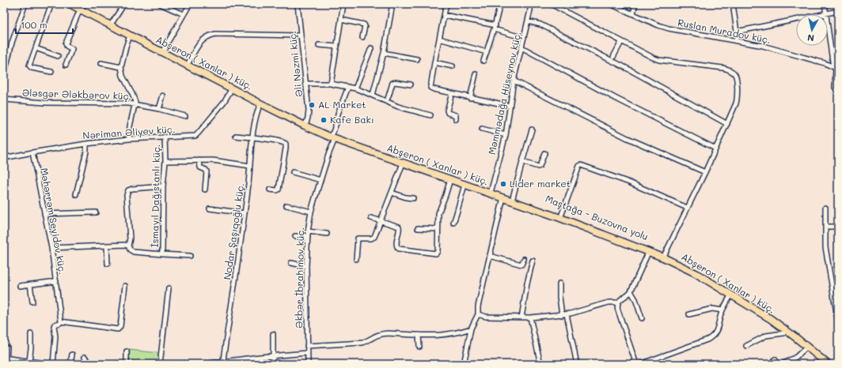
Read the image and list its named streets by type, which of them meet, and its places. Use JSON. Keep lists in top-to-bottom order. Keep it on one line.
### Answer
{"streets":{"main road":["Abşeron ( Xanlar ) küç.","Maştağa - Buzovna yolu"],"street":["Ruslan Muradov küç.","Əli Nəzmi küç.","Məmmədağa Hüseynov küç.","Ələsgər Ələkbərov küç.","Nəriman Əliyev küç.","İsmayıl Dağıstanlı küç.","Məhərrəm Seyidov küç.","Nodar Şaşıqoğlu küç.","Əkbər İbrahimov küç."]},"crossings":[["Abşeron ( Xanlar ) küç.","Əli Nəzmi küç."],["Abşeron ( Xanlar ) küç.","Nəriman Əliyev küç."],["Abşeron ( Xanlar ) küç.","Maştağa - Buzovna yolu"],["Abşeron ( Xanlar ) küç.","Nodar Şaşıqoğlu küç."],["Abşeron ( Xanlar ) küç.","Əkbər İbrahimov küç."],["Əli Nəzmi küç.","Maştağa - Buzovna yolu"],["Məmmədağa Hüseynov küç.","Maştağa - Buzovna yolu"],["Nəriman Əliyev küç.","İsmayıl Dağıstanlı küç."],["Nəriman Əliyev küç.","Məhərrəm Seyidov küç."],["İsmayıl Dağıstanlı küç.","Məhərrəm Seyidov küç."],["Maştağa - Buzovna yolu","Əkbər İbrahimov küç."]],"places":["AL Market","Kafe Bakı","Lider market"],"scale_bar":"100 m","north":"bottom"}
